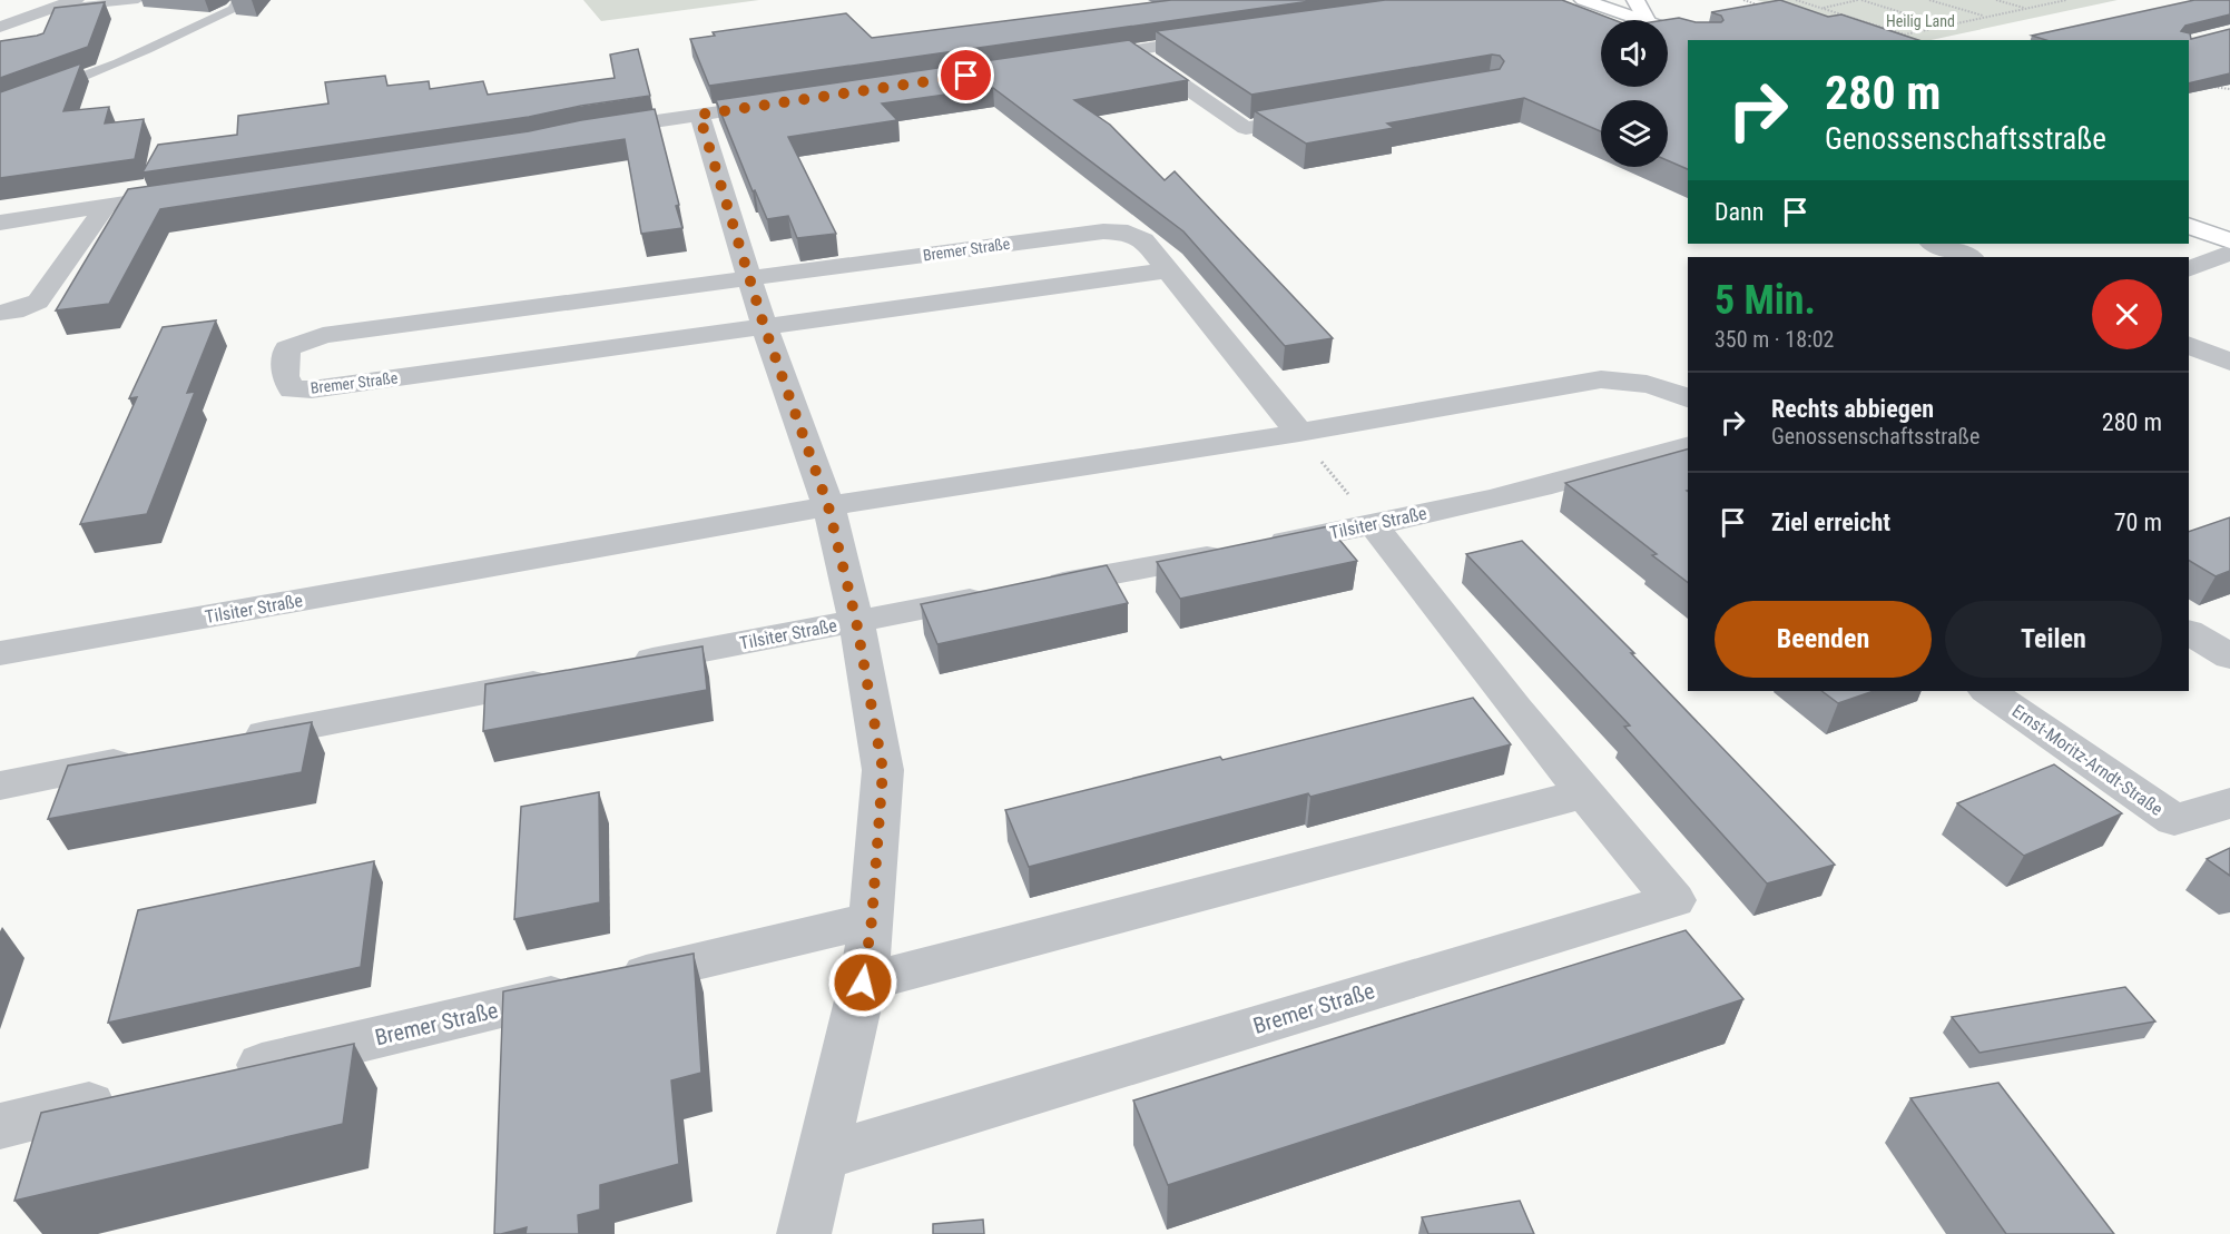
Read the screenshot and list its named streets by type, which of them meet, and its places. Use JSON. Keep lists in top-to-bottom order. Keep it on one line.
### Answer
{"streets":{"street":["Bremer Straße","Tilsiter Straße","Ernst-Moritz-Arndt-Straße"]},"crossings":[["Bremer Straße","Tilsiter Straße"]],"parks":["Heilig Land"],"page":{"turn":["280 m","Genossenschaftsstraße"],"then":"Dann","heading":["5 Min.","350 m · 18:02"],"list":[{"name":"Rechts abbiegen","note":"Genossenschaftsstraße","value":"280 m"},{"name":"Ziel erreicht","value":"70 m"}],"buttons":["Beenden","Teilen"]}}
